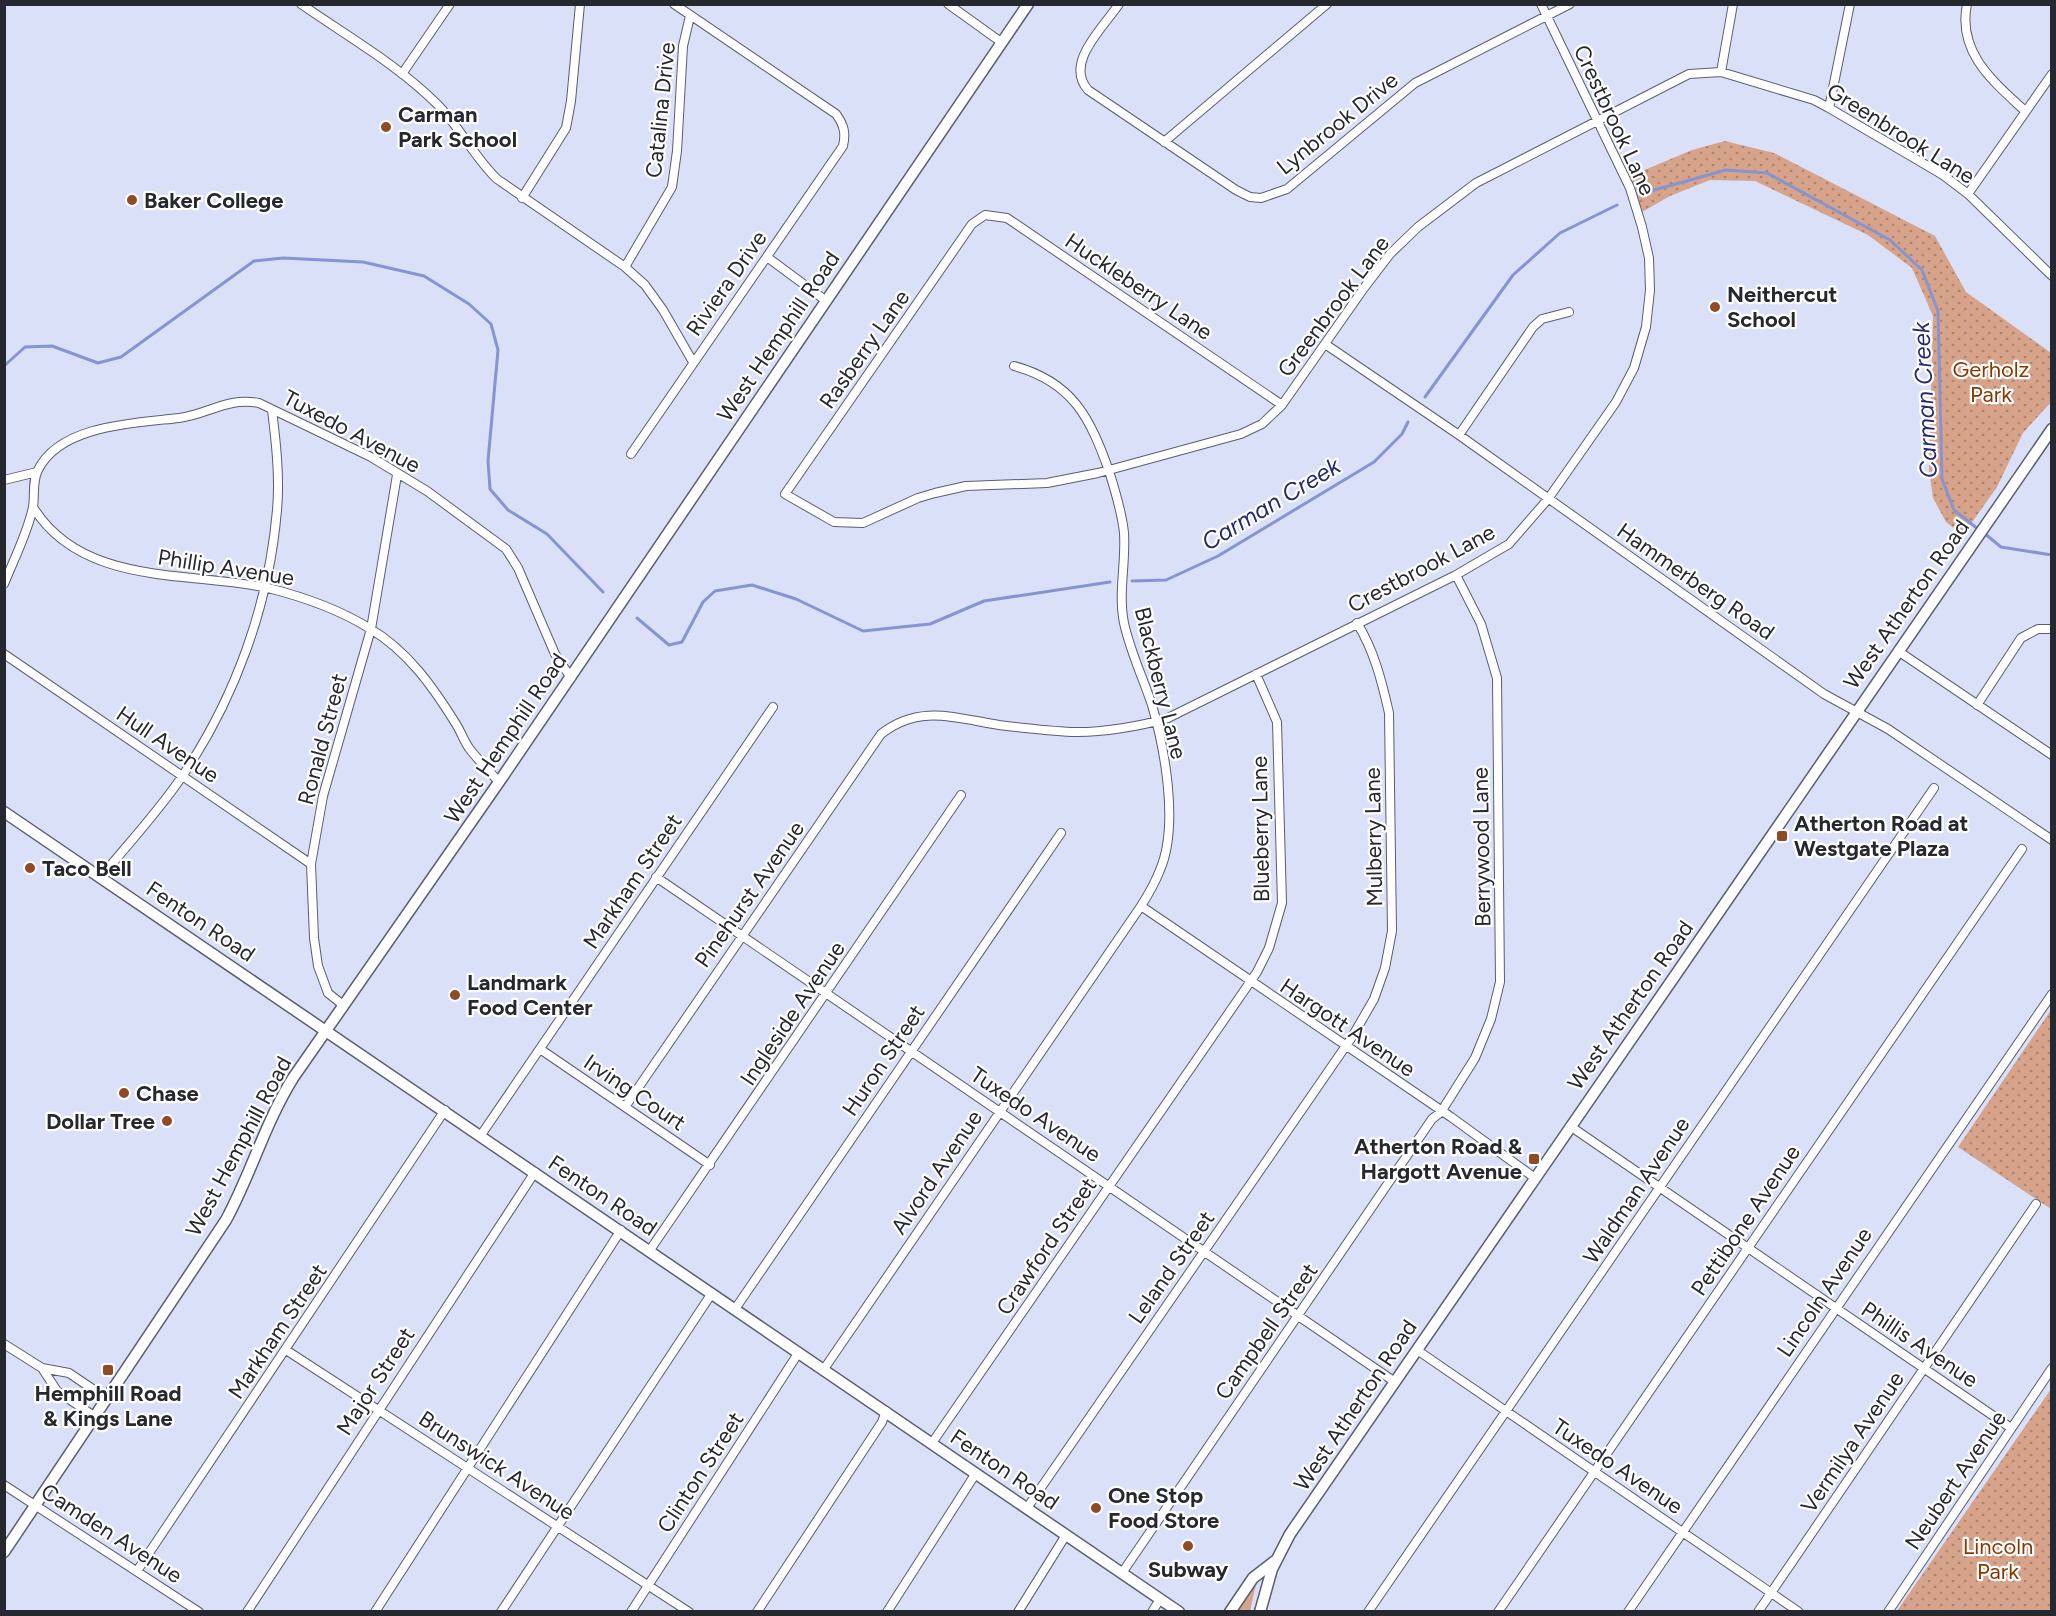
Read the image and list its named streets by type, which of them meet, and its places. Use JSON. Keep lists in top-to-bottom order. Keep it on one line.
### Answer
{"streets":{"street":["Catalina Drive","Crestbrook Lane","Lynbrook Drive","Greenbrook Lane","Riviera Drive","Huckleberry Lane","West Hemphill Road","Rasberry Lane","Tuxedo Avenue","Phillip Avenue","Hammerberg Road","West Atherton Road","Blackberry Lane","Ronald Street","Hull Avenue","Blueberry Lane","Mulberry Lane","Berrywood Lane","Markham Street","Pinehurst Avenue","Fenton Road","Ingleside Avenue","Hargott Avenue","Huron Street","Irving Court","Alvord Avenue","Waldman Avenue","Pettibone Avenue","Crawford Street","Leland Street","Lincoln Avenue","Campbell Street","Phillis Avenue","Major Street","Vermilya Avenue","Brunswick Avenue","Clinton Street","Neubert Avenue","Camden Avenue"]},"crossings":[["Catalina Drive","Riviera Drive"],["Crestbrook Lane","Lynbrook Drive"],["Crestbrook Lane","Greenbrook Lane"],["Crestbrook Lane","Hammerberg Road"],["Crestbrook Lane","Blackberry Lane"],["Crestbrook Lane","Blueberry Lane"],["Crestbrook Lane","Mulberry Lane"],["Crestbrook Lane","Berrywood Lane"],["Crestbrook Lane","Pinehurst Avenue"],["Greenbrook Lane","Huckleberry Lane"],["Greenbrook Lane","Rasberry Lane"],["Greenbrook Lane","Hammerberg Road"],["Greenbrook Lane","Blackberry Lane"],["Huckleberry Lane","Rasberry Lane"],["West Hemphill Road","Tuxedo Avenue"],["West Hemphill Road","Phillip Avenue"],["West Hemphill Road","Ronald Street"],["West Hemphill Road","Fenton Road"],["West Hemphill Road","Camden Avenue"],["Tuxedo Avenue","West Atherton Road"],["Tuxedo Avenue","Ronald Street"],["Tuxedo Avenue","Markham Street"],["Tuxedo Avenue","Pinehurst Avenue"],["Tuxedo Avenue","Ingleside Avenue"],["Tuxedo Avenue","Huron Street"],["Tuxedo Avenue","Alvord Avenue"],["Tuxedo Avenue","Waldman Avenue"],["Tuxedo Avenue","Pettibone Avenue"],["Tuxedo Avenue","Crawford Street"],["Tuxedo Avenue","Leland Street"],["Tuxedo Avenue","Lincoln Avenue"],["Tuxedo Avenue","Campbell Street"],["Tuxedo Avenue","Vermilya Avenue"],["Phillip Avenue","Ronald Street"],["Hammerberg Road","West Atherton Road"],["West Atherton Road","Hargott Avenue"],["West Atherton Road","Phillis Avenue"],["Blackberry Lane","Hargott Avenue"],["Blackberry Lane","Alvord Avenue"],["Ronald Street","Hull Avenue"],["Blueberry Lane","Hargott Avenue"],["Blueberry Lane","Crawford Street"],["Mulberry Lane","Hargott Avenue"],["Mulberry Lane","Leland Street"],["Berrywood Lane","Hargott Avenue"],["Berrywood Lane","Campbell Street"],["Markham Street","Fenton Road"],["Markham Street","Irving Court"],["Markham Street","Brunswick Avenue"],["Markham Street","Camden Avenue"],["Pinehurst Avenue","Irving Court"],["Fenton Road","Ingleside Avenue"],["Fenton Road","Huron Street"],["Fenton Road","Alvord Avenue"],["Fenton Road","Crawford Street"],["Fenton Road","Leland Street"],["Fenton Road","Campbell Street"],["Fenton Road","Major Street"],["Fenton Road","Clinton Street"],["Ingleside Avenue","Irving Court"],["Hargott Avenue","Alvord Avenue"],["Hargott Avenue","Crawford Street"],["Hargott Avenue","Leland Street"],["Hargott Avenue","Campbell Street"],["Waldman Avenue","Phillis Avenue"],["Pettibone Avenue","Phillis Avenue"],["Lincoln Avenue","Phillis Avenue"],["Phillis Avenue","Vermilya Avenue"],["Phillis Avenue","Neubert Avenue"],["Major Street","Brunswick Avenue"],["Brunswick Avenue","Clinton Street"]],"water":["Carman Creek"],"parks":["Gerholz Park","Lincoln Park"],"places":{"other":["Carman Park School","Baker College","Neithercut School","Taco Bell","Landmark Food Center","Chase","Dollar Tree","One Stop Food Store","Subway"],"transit":["Atherton Road at Westgate Plaza","Atherton Road & Hargott Avenue","Hemphill Road & Kings Lane"]}}
